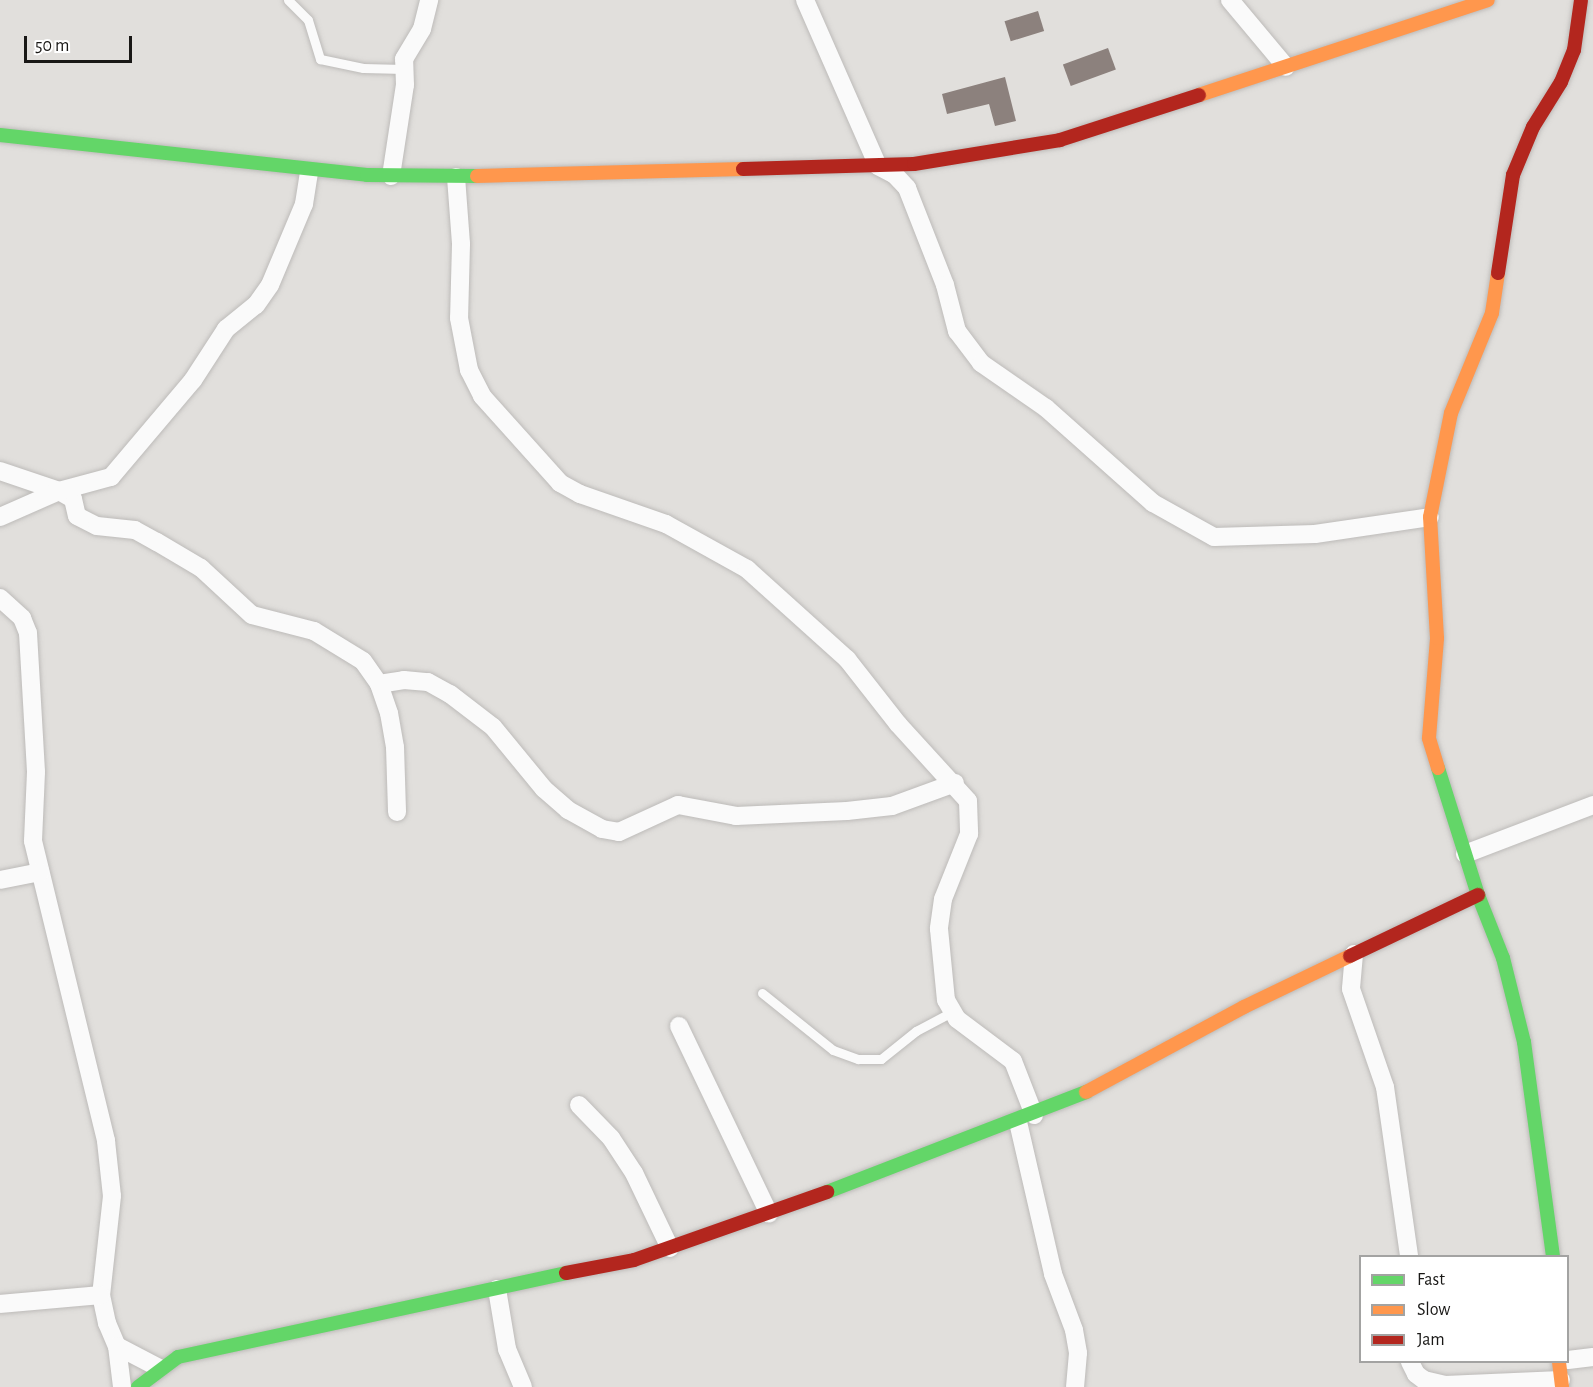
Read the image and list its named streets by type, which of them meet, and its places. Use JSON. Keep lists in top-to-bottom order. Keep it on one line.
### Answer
{"legend":["Fast","Slow","Jam"],"scale_bar":"50 m"}
